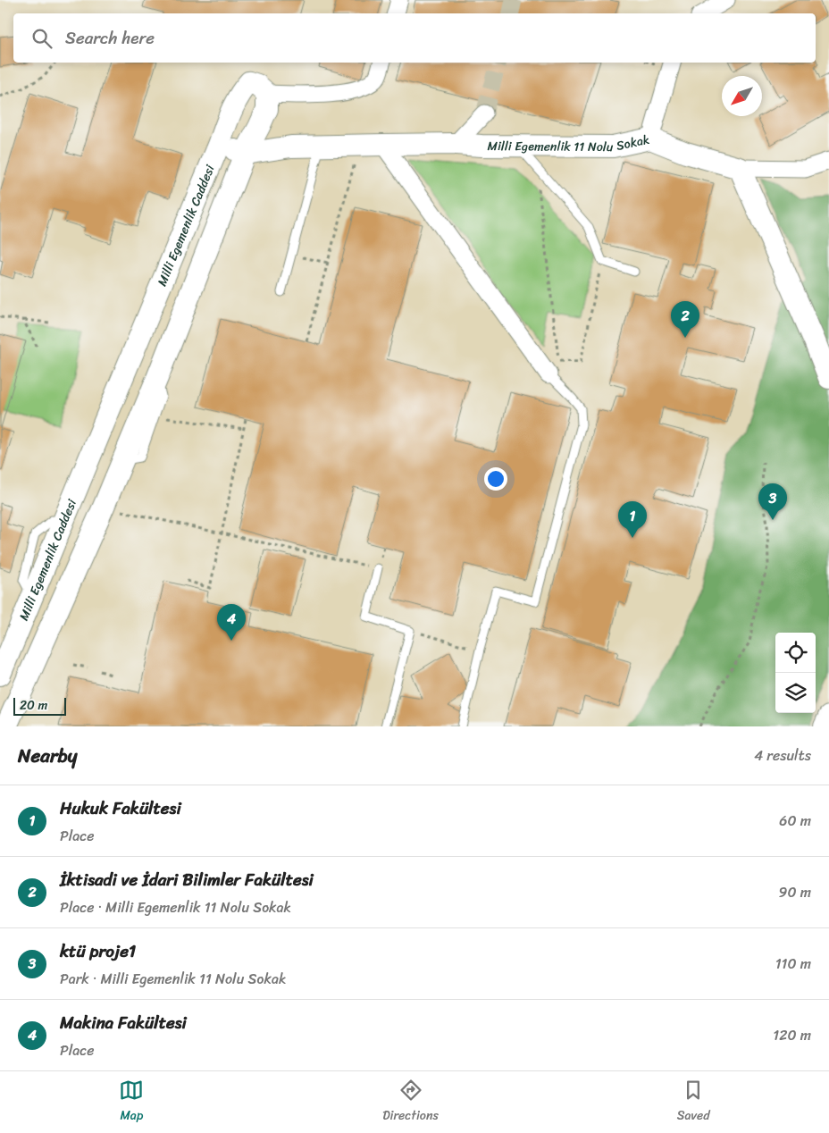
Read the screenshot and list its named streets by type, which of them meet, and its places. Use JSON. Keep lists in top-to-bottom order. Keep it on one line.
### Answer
{"streets":{"street":["Milli Egemenlik 11 Nolu Sokak","Milli Egemenlik Caddesi"]},"scale_bar":"20 m","north":"bottom left","page":{"search":"Search here","pins":["2","3","1","4"],"scale":"20 m","heading":["Nearby","4 results"],"list":[{"mark":"1","name":"Hukuk Fakültesi","note":"Place","value":"60 m"},{"mark":"2","name":"İktisadi ve İdari Bilimler Fakültesi","note":"Place · Milli Egemenlik 11 Nolu Sokak","value":"90 m"},{"mark":"3","name":"ktü proje1","note":"Park · Milli Egemenlik 11 Nolu Sokak","value":"110 m"},{"mark":"4","name":"Makina Fakültesi","note":"Place","value":"120 m"}],"nav":["Map","Directions","Saved"]}}
